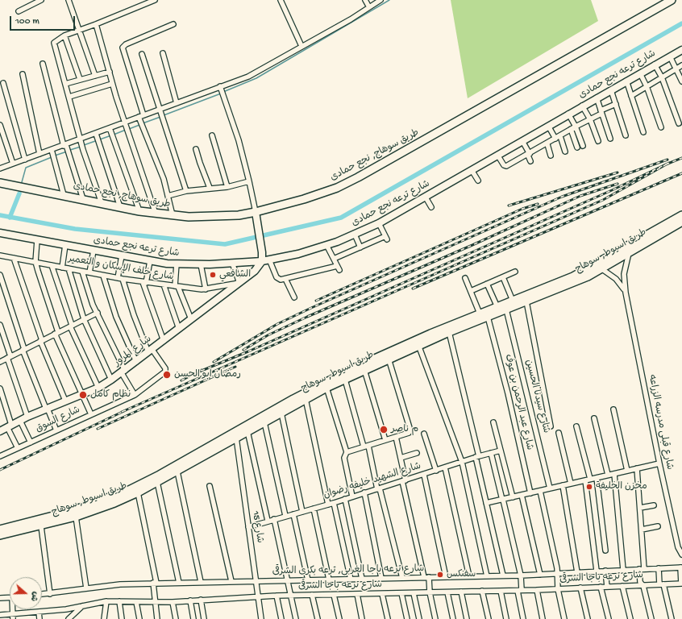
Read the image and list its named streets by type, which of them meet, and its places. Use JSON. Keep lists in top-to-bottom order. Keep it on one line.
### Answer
{"streets":{"main road":["طريق سوهاج, نجع حمادى","طريق اسيوط, سوهاج"],"street":["شارع ترعه نجع حمادى","شارع خلف الإسكان و التعمير","شارع المرور","شارع سيدنا الحسين","شارع عبد الرحمن بن عوف","شارع السوق","شارع قبلى مدرسه الزراعه","شارع الشهيد خليفه رضوان","شارع 15","شارع ترعه باجا الغربى, ترعه بكرى الشرقى","شارع ترعه باجا الشرقى"]},"crossings":[["شارع ترعه نجع حمادى","شارع المرور"],["طريق اسيوط, سوهاج","شارع سيدنا الحسين"],["طريق اسيوط, سوهاج","شارع عبد الرحمن بن عوف"],["طريق اسيوط, سوهاج","شارع قبلى مدرسه الزراعه"],["طريق اسيوط, سوهاج","شارع 15"],["شارع خلف الإسكان و التعمير","شارع المرور"],["شارع المرور","شارع السوق"],["شارع الشهيد خليفه رضوان","شارع 15"],["شارع 15","شارع ترعه باجا الغربى, ترعه بكرى الشرقى"],["شارع 15","شارع ترعه باجا الشرقى"]],"places":["الشافعي","رمضان ابو الحسن","نظام كامل","م ناصر","مخزن الخليفة","سفنكس"],"scale_bar":"100 m","north":"right"}
